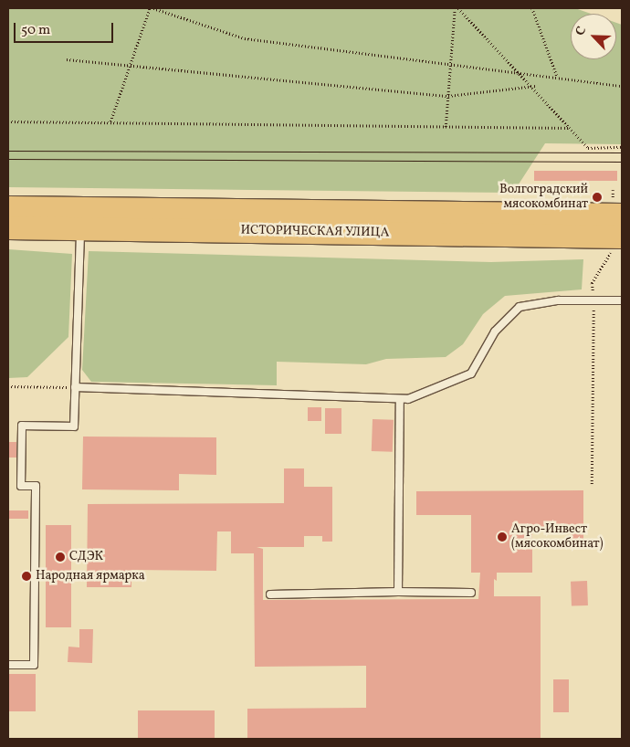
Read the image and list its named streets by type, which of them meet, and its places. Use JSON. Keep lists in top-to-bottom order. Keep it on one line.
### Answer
{"streets":{"highway":["ИСТОРИЧЕСКАЯ УЛИЦА"]},"places":["Волгоградский мясокомбинат","Агро-Инвест (мясокомбинат)","СДЭК","Народная ярмарка"],"scale_bar":"50 m","north":"top left"}
